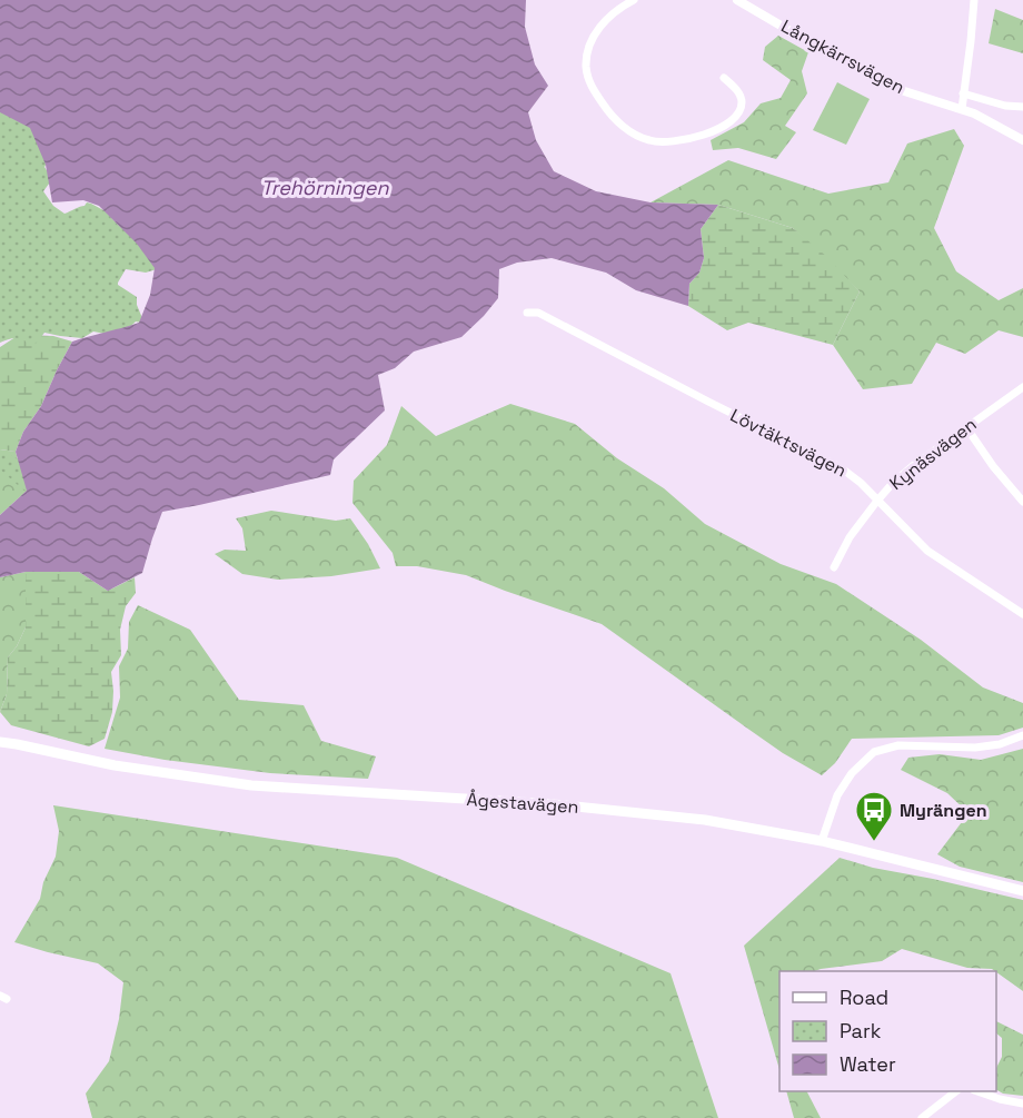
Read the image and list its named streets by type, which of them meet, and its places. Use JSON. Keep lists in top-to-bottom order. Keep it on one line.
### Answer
{"streets":{"main road":["Ågestavägen"],"street":["Långkärrsvägen","Lövtäktsvägen","Kynäsvägen"]},"crossings":[["Lövtäktsvägen","Kynäsvägen"]],"water":["Trehörningen"],"places":{"bus stop":["Myrängen"]},"legend":["Road","Park","Water"]}
